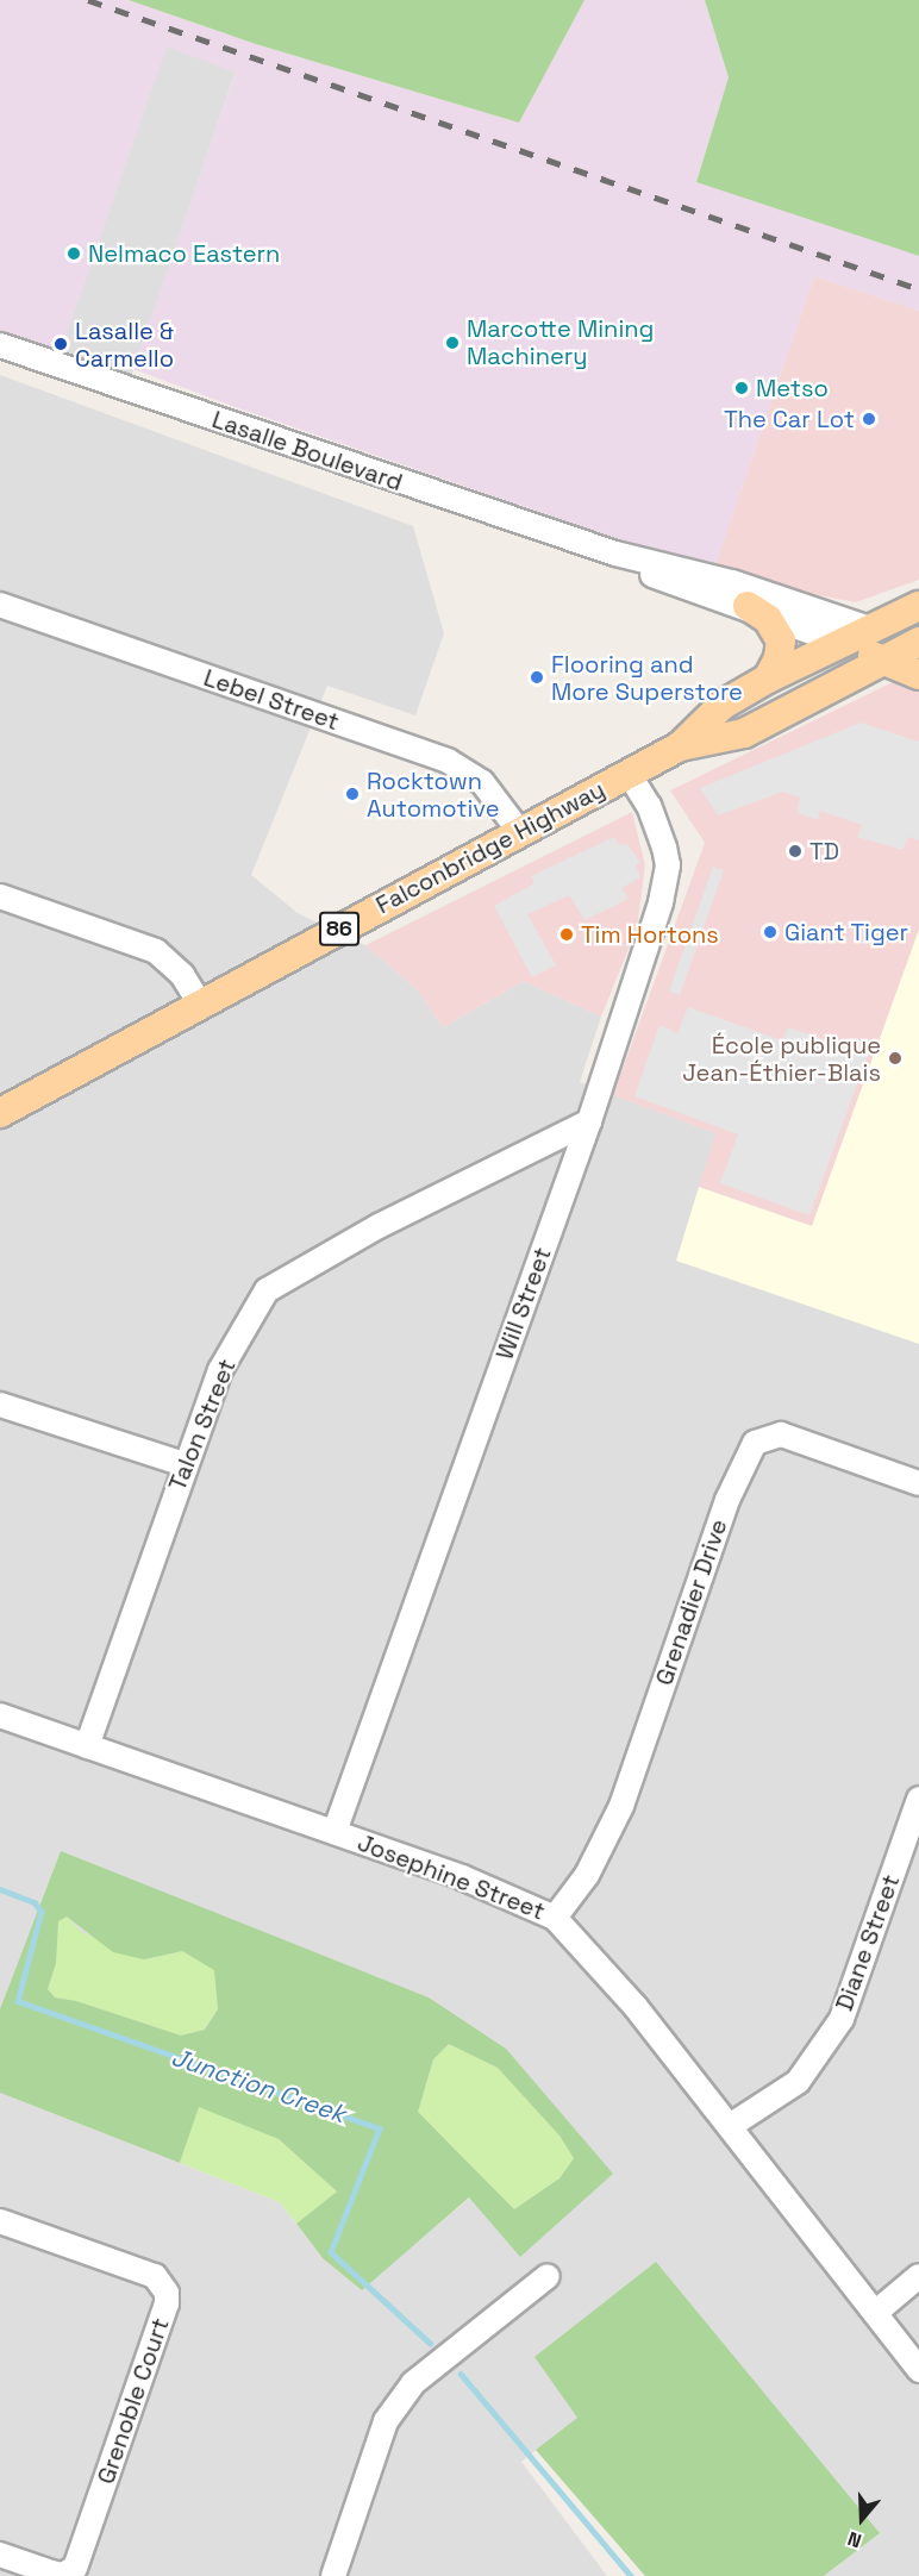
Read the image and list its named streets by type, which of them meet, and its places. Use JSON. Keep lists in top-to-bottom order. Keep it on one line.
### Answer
{"streets":{"main road":["Lasalle Boulevard","Falconbridge Highway","86"],"street":["Lebel Street","Will Street","Talon Street","Grenadier Drive","Josephine Street","Diane Street","Grenoble Court"]},"crossings":[["Lasalle Boulevard","Falconbridge Highway"],["Lebel Street","Falconbridge Highway"],["Falconbridge Highway","Will Street"],["Will Street","Talon Street"],["Will Street","Josephine Street"],["Talon Street","Josephine Street"],["Grenadier Drive","Josephine Street"],["Josephine Street","Diane Street"]],"water":["Junction Creek"],"places":["Nelmaco Eastern","Marcotte Mining Machinery","Lasalle & Carmello","Metso","The Car Lot","Flooring and More Superstore","Rocktown Automotive","TD","Giant Tiger","Tim Hortons","École publique Jean-Éthier-Blais"],"north":"bottom"}
